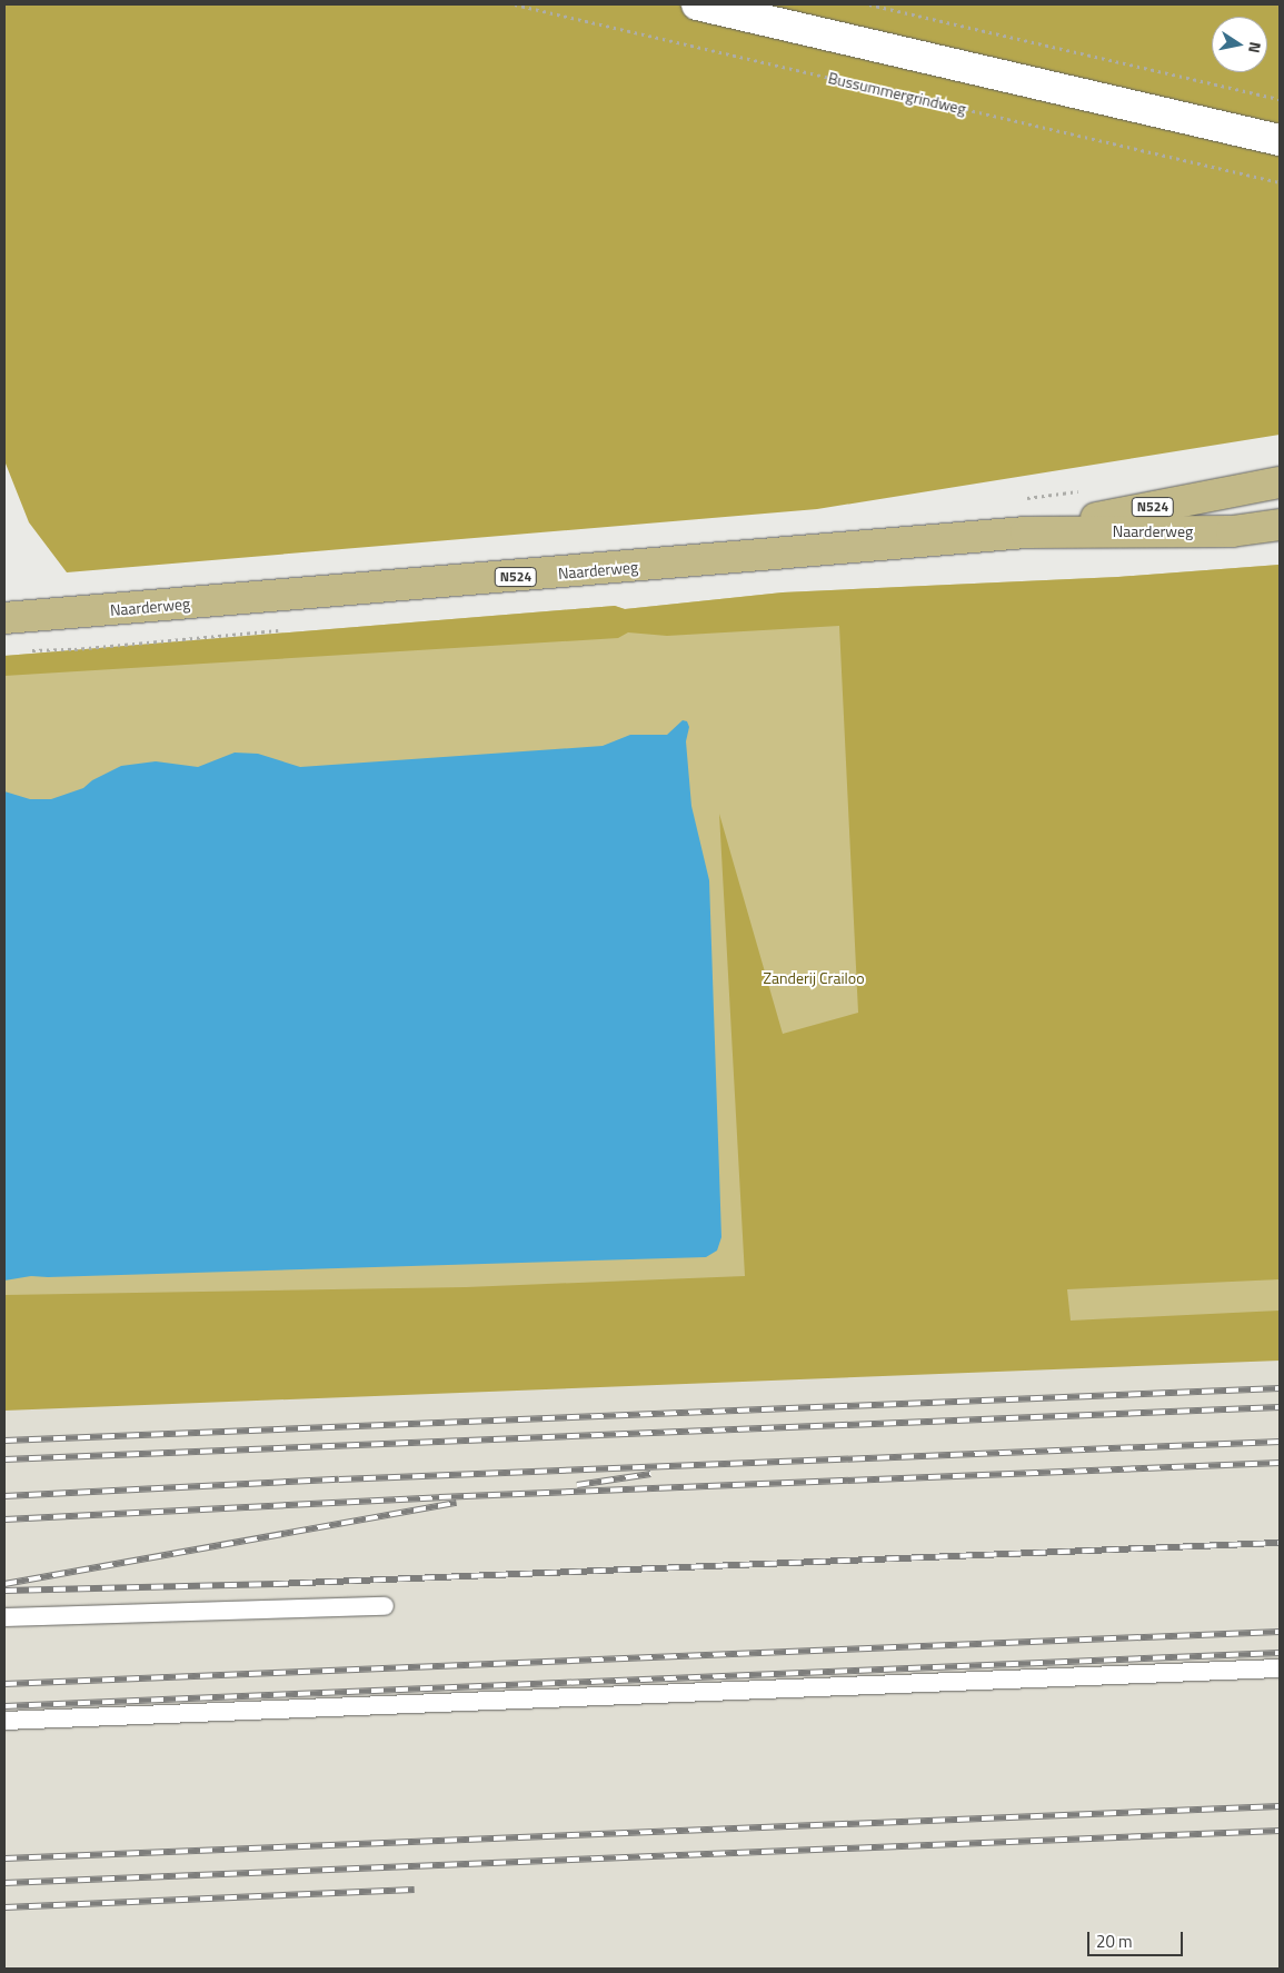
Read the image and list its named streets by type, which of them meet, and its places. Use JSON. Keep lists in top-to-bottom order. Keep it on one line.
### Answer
{"streets":{"main road":["N524","Naarderweg"],"path":["Bussummergrindweg"]},"parks":["Zanderij Crailoo"],"scale_bar":"20 m","north":"right"}
